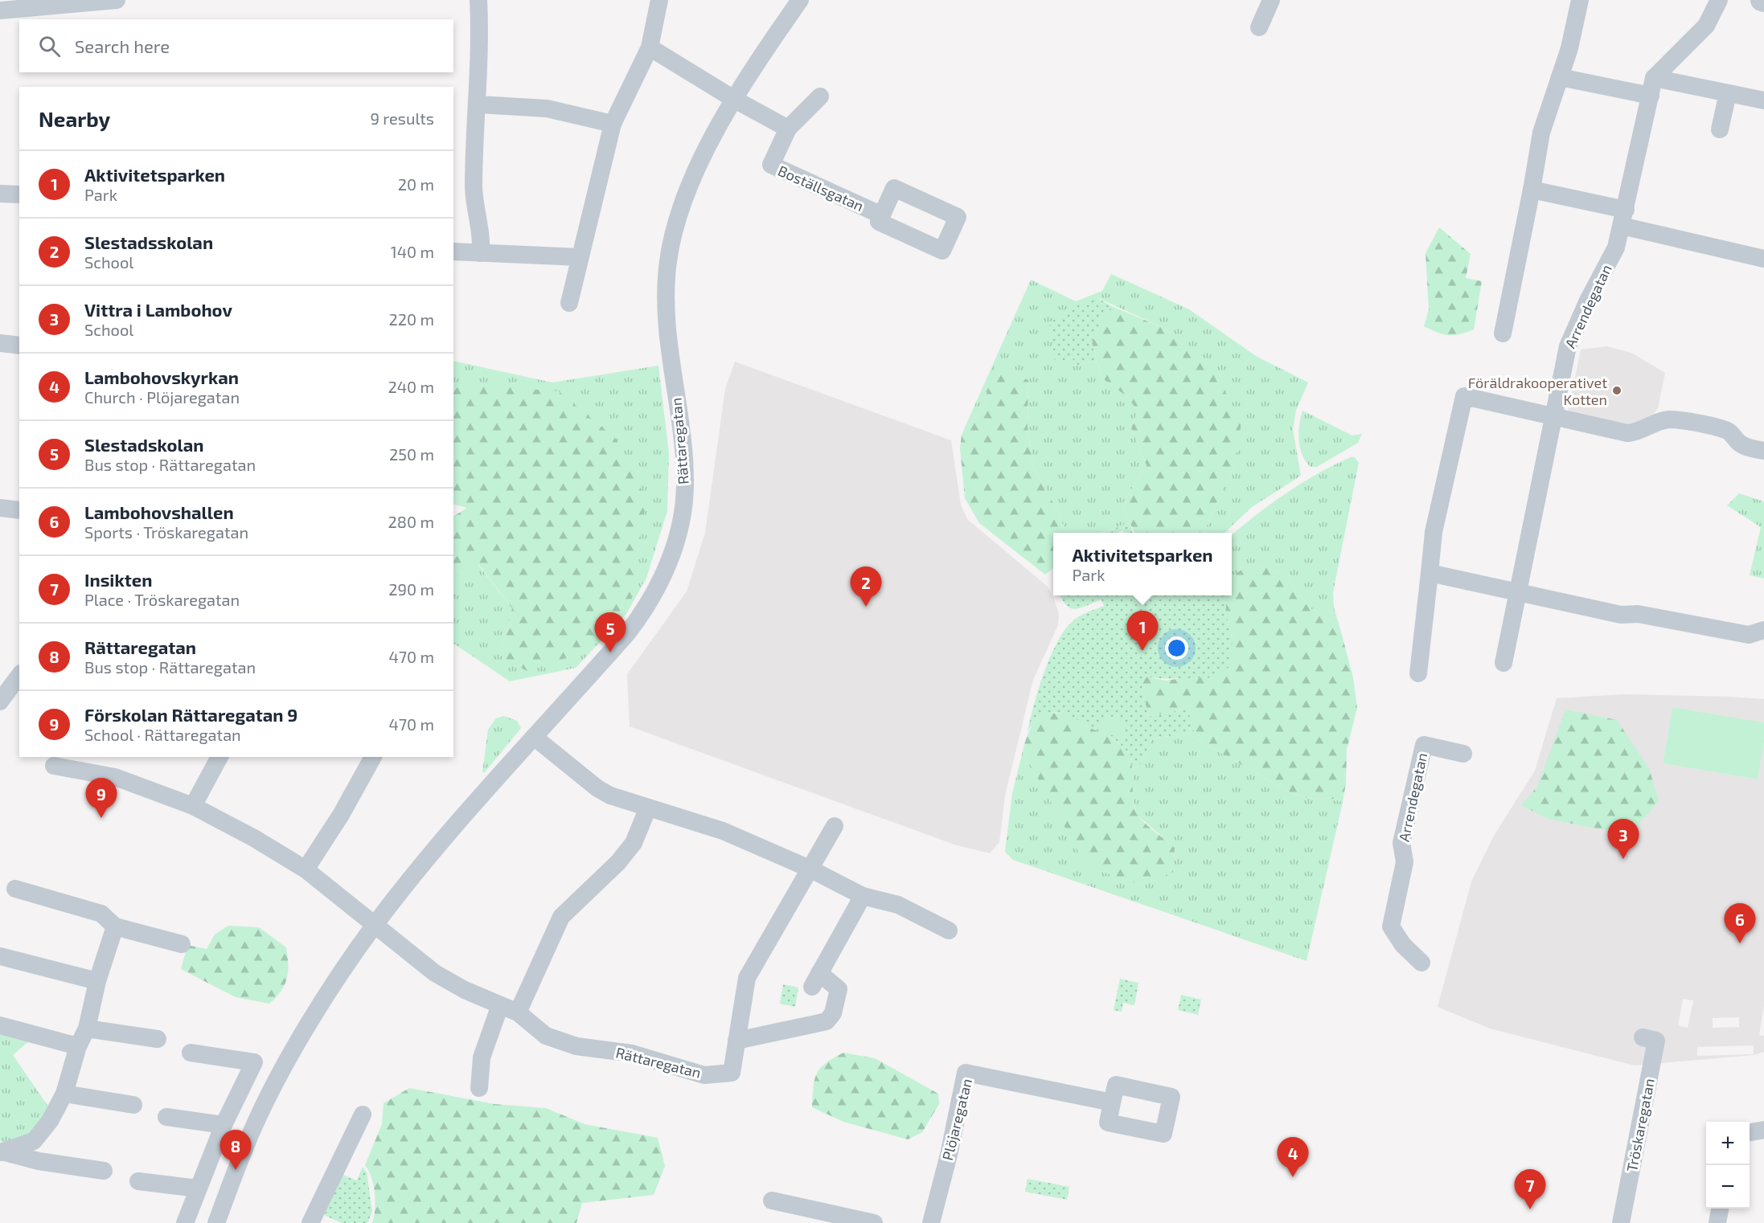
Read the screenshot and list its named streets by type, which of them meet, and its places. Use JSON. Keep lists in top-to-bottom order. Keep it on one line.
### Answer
{"streets":{"street":["Boställsgatan","Arrendegatan","Rättaregatan","Plöjaregatan","Tröskaregatan"]},"places":["Föräldrakooperativet Kotten"],"page":{"search":"Search here","heading":["Nearby","9 results"],"list":[{"mark":"1","name":"Aktivitetsparken","note":"Park","value":"20 m"},{"mark":"2","name":"Slestadsskolan","note":"School","value":"140 m"},{"mark":"3","name":"Vittra i Lambohov","note":"School","value":"220 m"},{"mark":"4","name":"Lambohovskyrkan","note":"Church · Plöjaregatan","value":"240 m"},{"mark":"5","name":"Slestadskolan","note":"Bus stop · Rättaregatan","value":"250 m"},{"mark":"6","name":"Lambohovshallen","note":"Sports · Tröskaregatan","value":"280 m"},{"mark":"7","name":"Insikten","note":"Place · Tröskaregatan","value":"290 m"},{"mark":"8","name":"Rättaregatan","note":"Bus stop · Rättaregatan","value":"470 m"},{"mark":"9","name":"Förskolan Rättaregatan 9","note":"School · Rättaregatan","value":"470 m"}],"popup":["Aktivitetsparken","Park"],"pins":["2","1","5","9","3","6","8","4","7"],"map_buttons":["+","−"]}}
